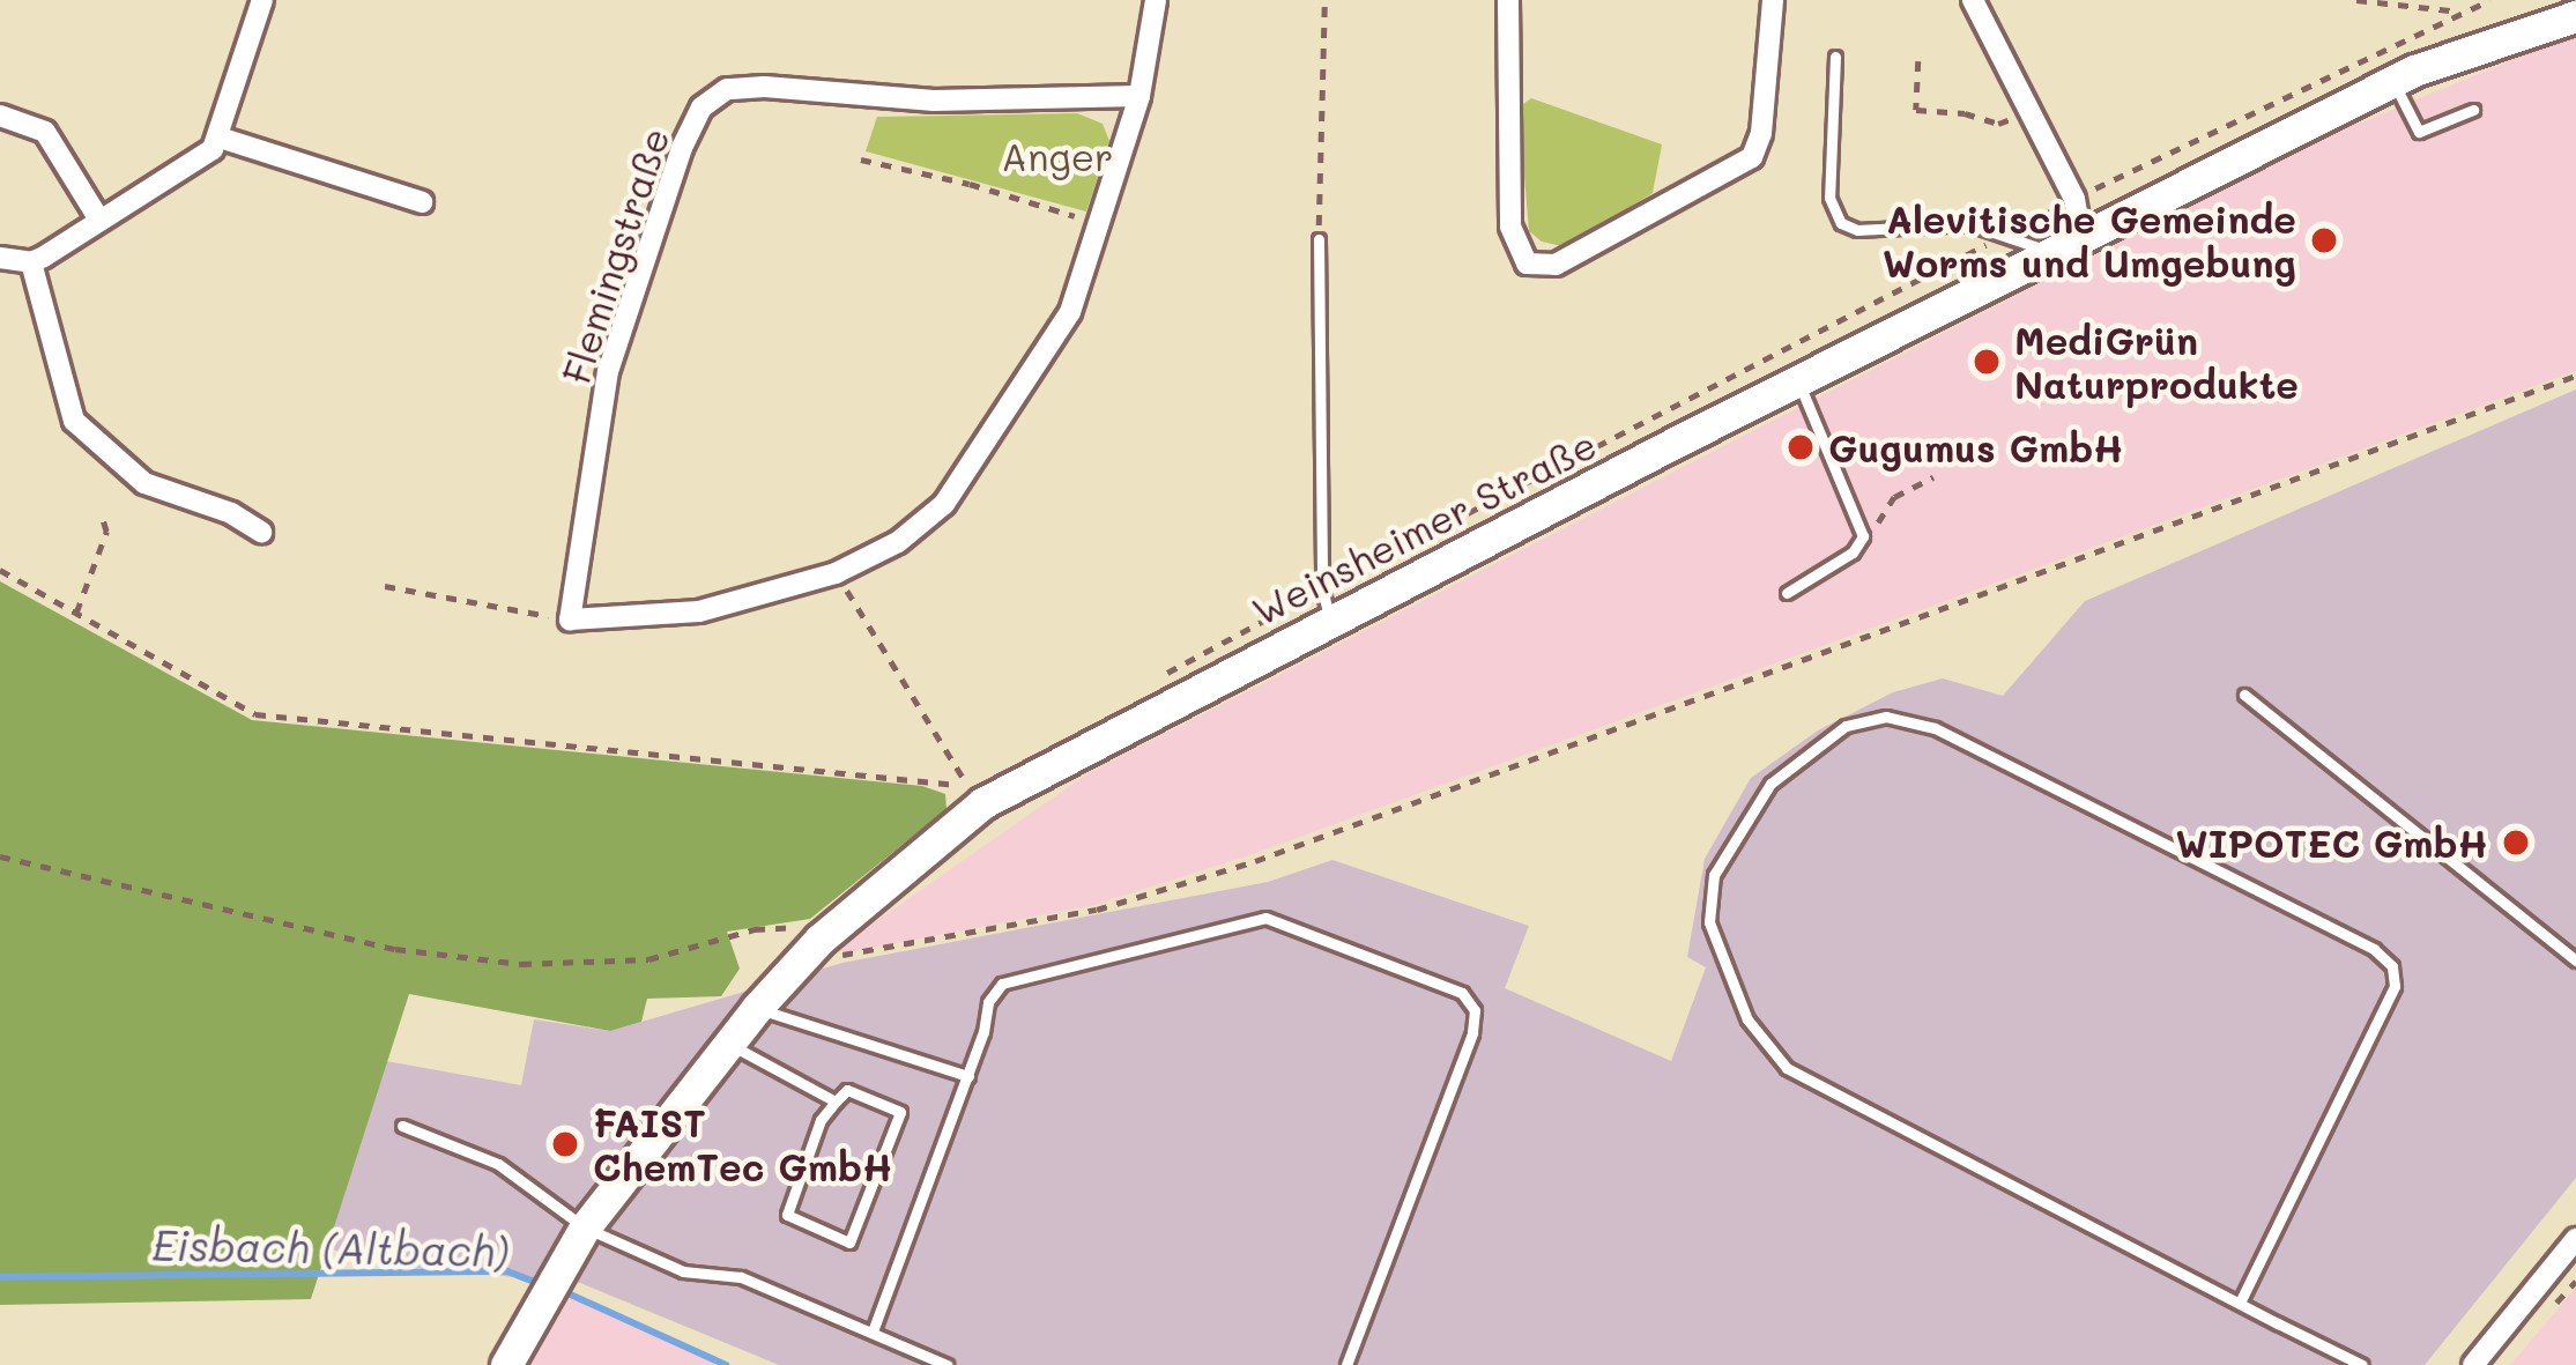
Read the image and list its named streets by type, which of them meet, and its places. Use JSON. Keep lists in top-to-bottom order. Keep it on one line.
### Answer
{"streets":{"main road":["Weinsheimer Straße"],"street":["Flemingstraße"]},"water":["Eisbach (Altbach)"],"parks":["Anger"],"places":["Alevitische Gemeinde Worms und Umgebung","MediGrün Naturprodukte","Gugumus GmbH","WIPOTEC GmbH","FAIST ChemTec GmbH"]}
